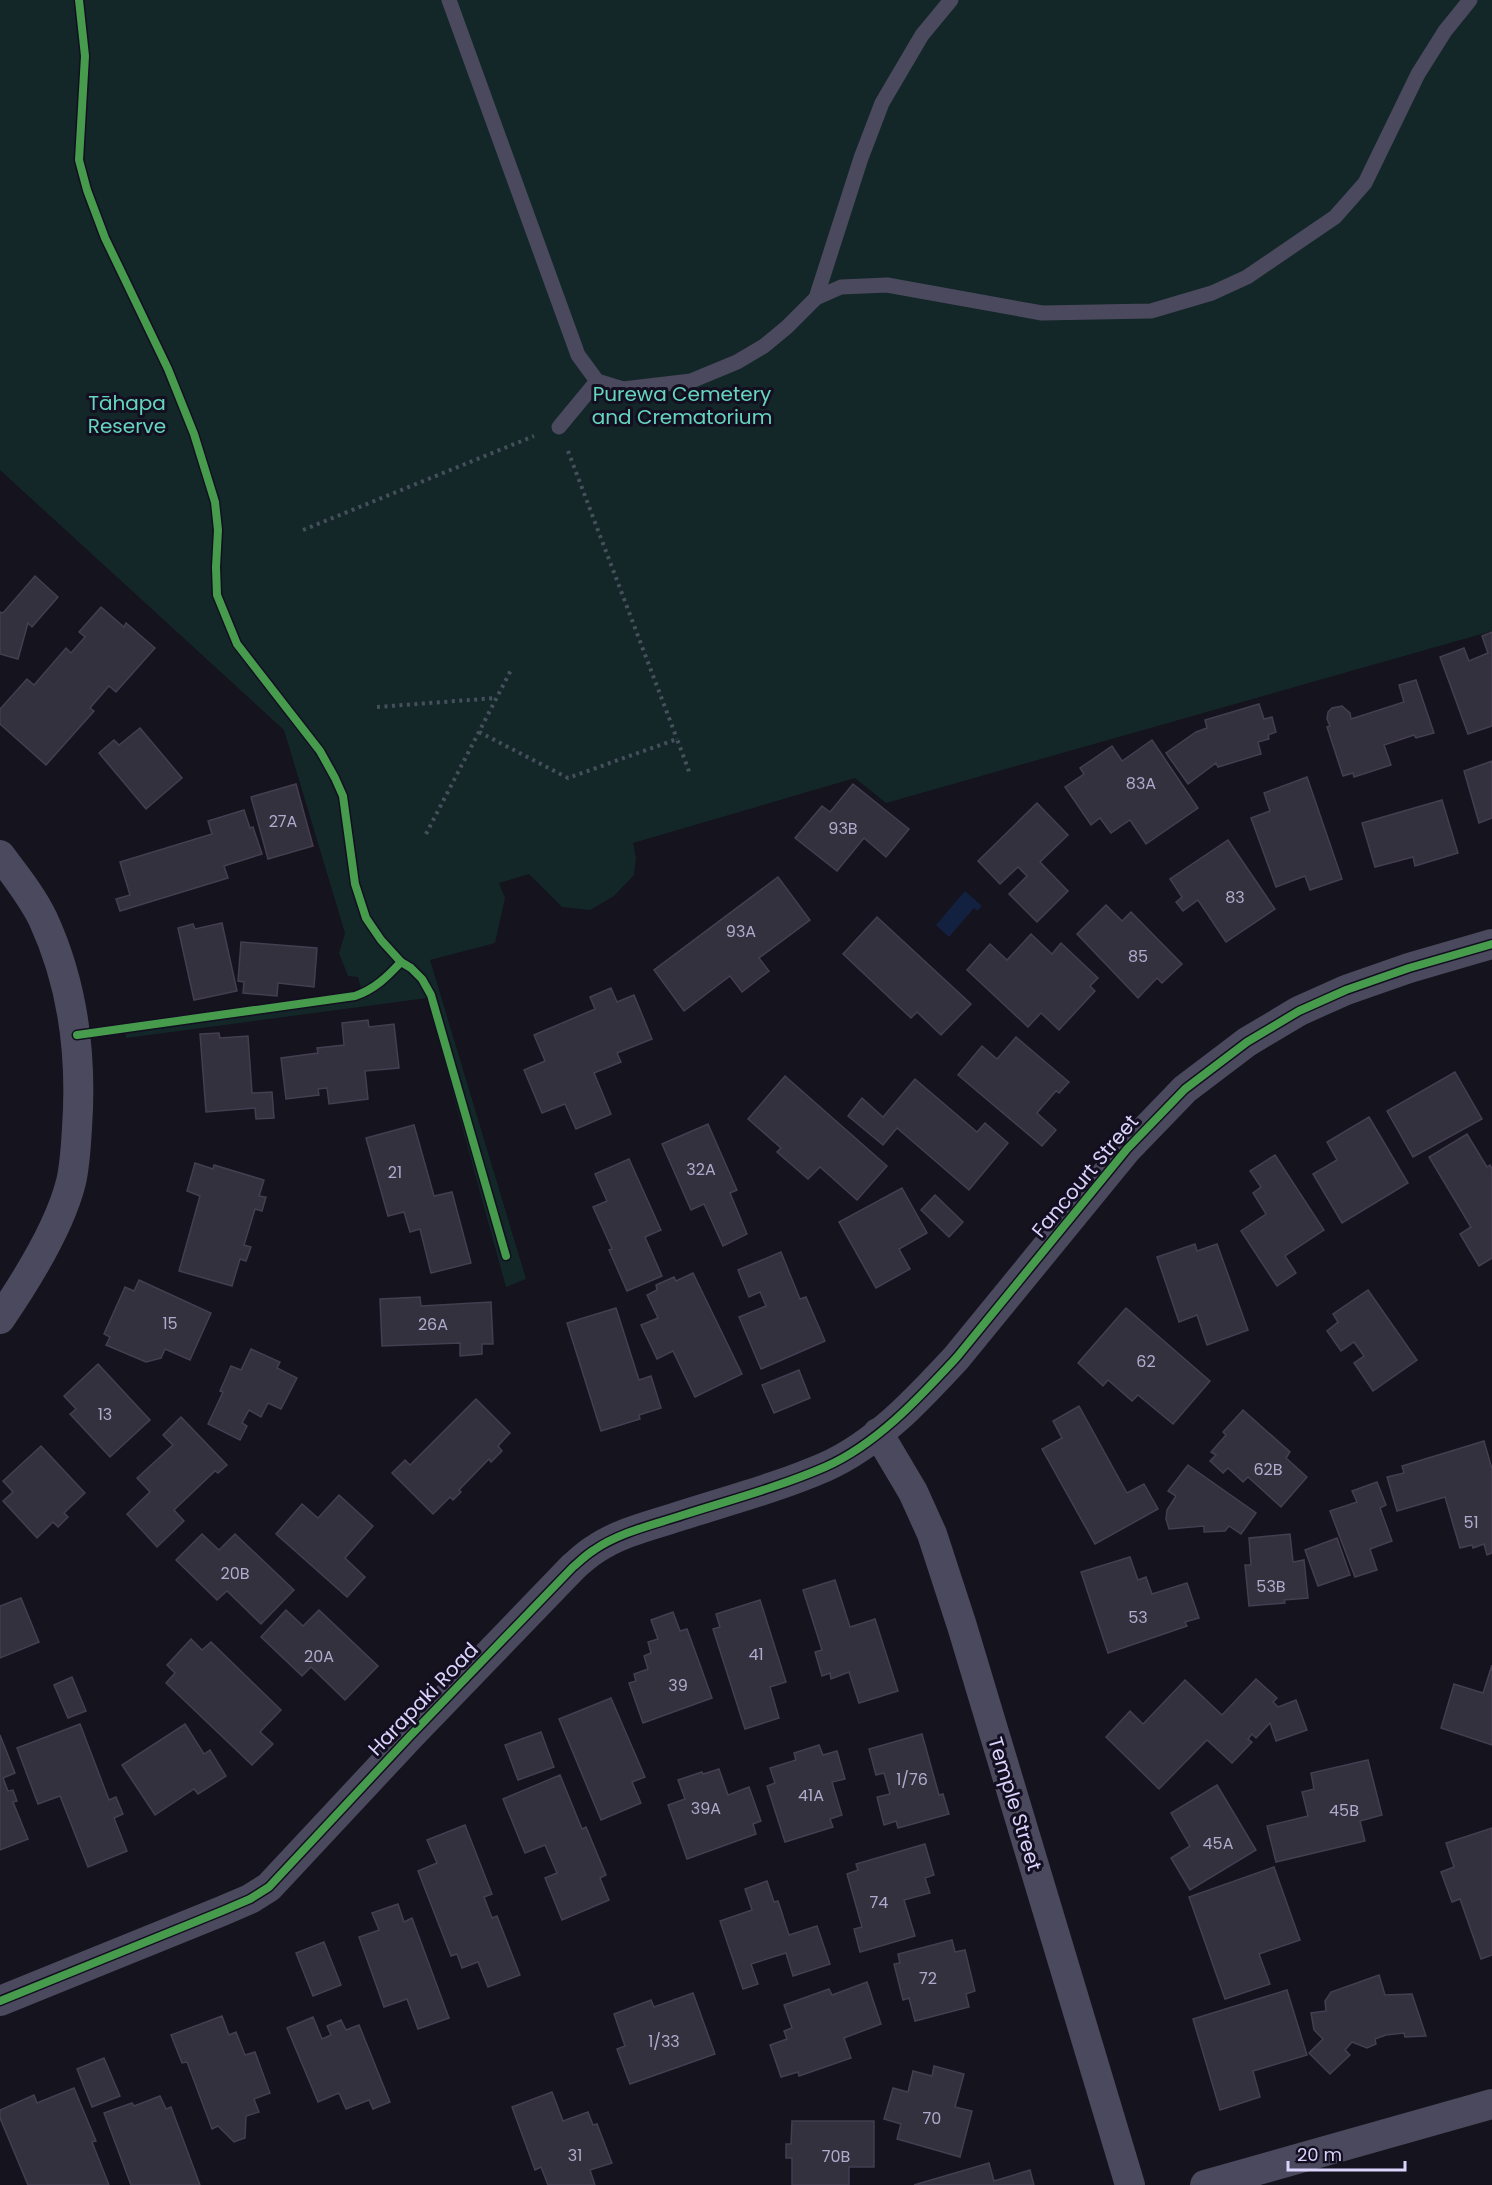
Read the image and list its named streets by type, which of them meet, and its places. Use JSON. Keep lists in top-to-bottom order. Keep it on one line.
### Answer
{"streets":{"street":["Fancourt Street","Harapaki Road","Temple Street"]},"crossings":[["Fancourt Street","Harapaki Road"],["Fancourt Street","Temple Street"],["Harapaki Road","Temple Street"]],"parks":["Purewa Cemetery and Crematorium","Tāhapa Reserve"],"house_numbers":["83A","27A","93B","83","93A","85","32A","21","15","26A","62","13","62B","51","20B","53B","53","41","20A","39","1/76","41A","39A","45B","45A","74","72","1/33","70","31","70B"],"scale_bar":"20 m"}
